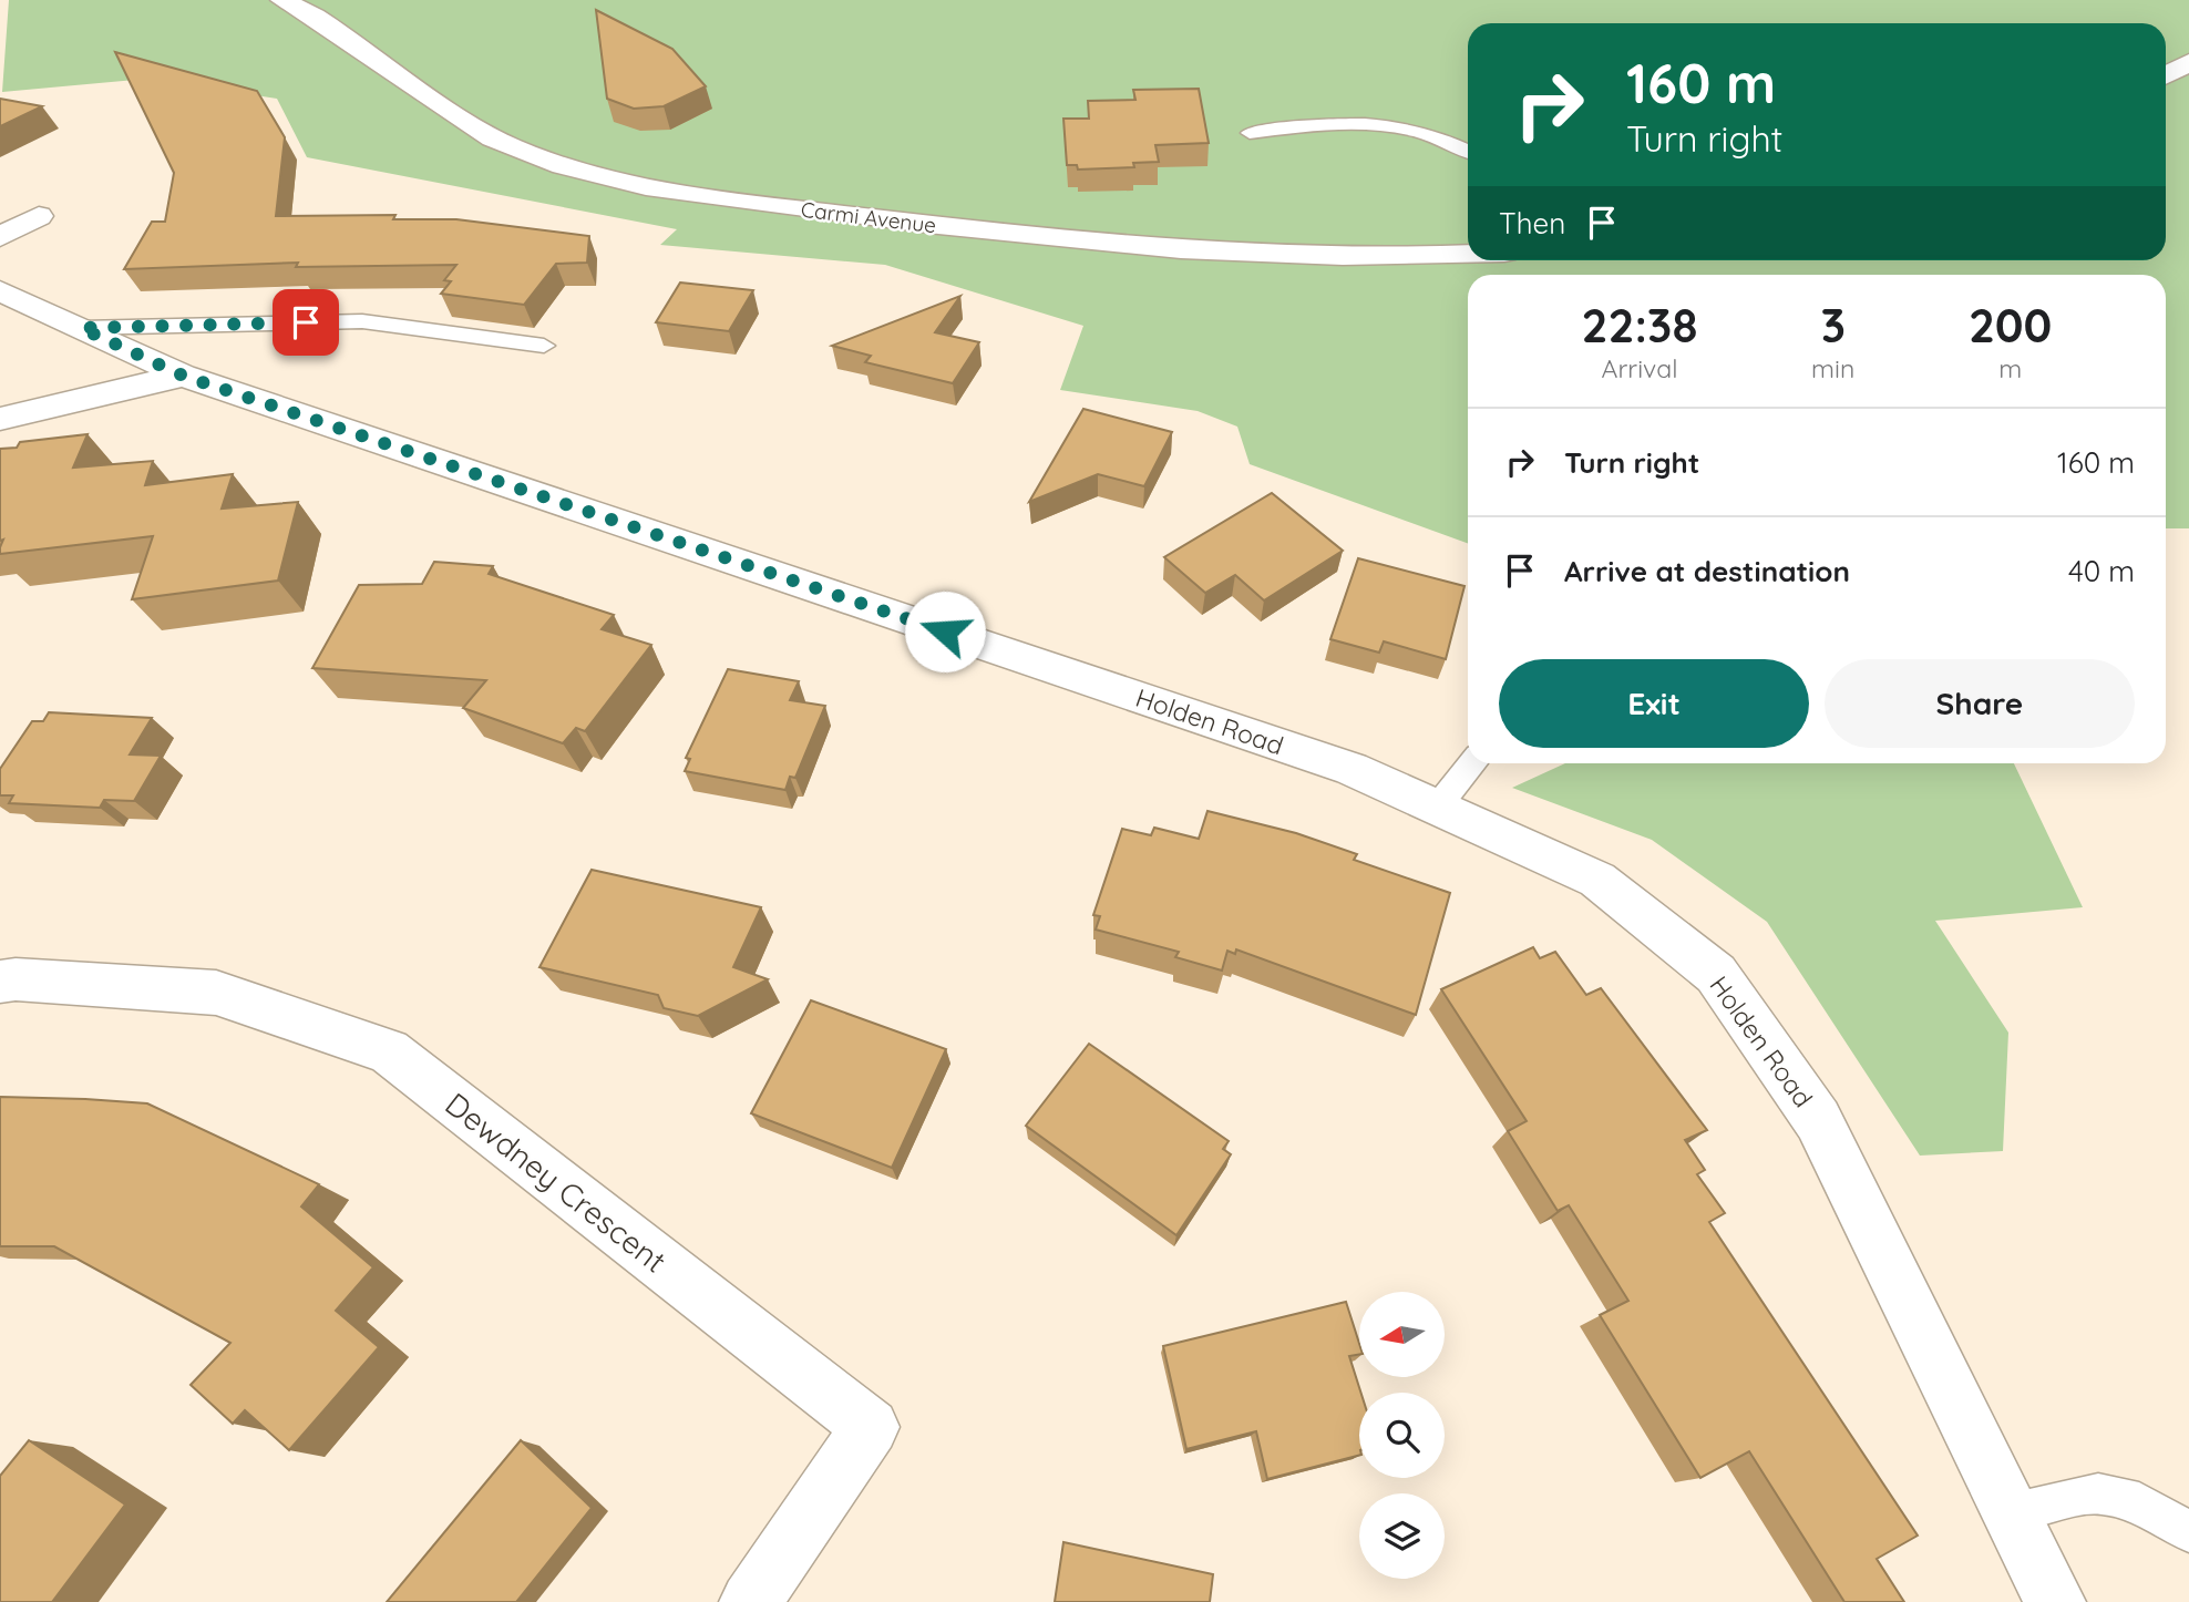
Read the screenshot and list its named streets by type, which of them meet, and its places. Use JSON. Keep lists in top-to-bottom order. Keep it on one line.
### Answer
{"streets":{"street":["Carmi Avenue","Holden Road","Dewdney Crescent"]},"north":"left","page":{"turn":["160 m","Turn right"],"then":"Then","eta":["22:38","Arrival","3","min","200","m"],"list":[{"name":"Turn right","value":"160 m"},{"name":"Arrive at destination","value":"40 m"}],"buttons":["Exit","Share"]}}
